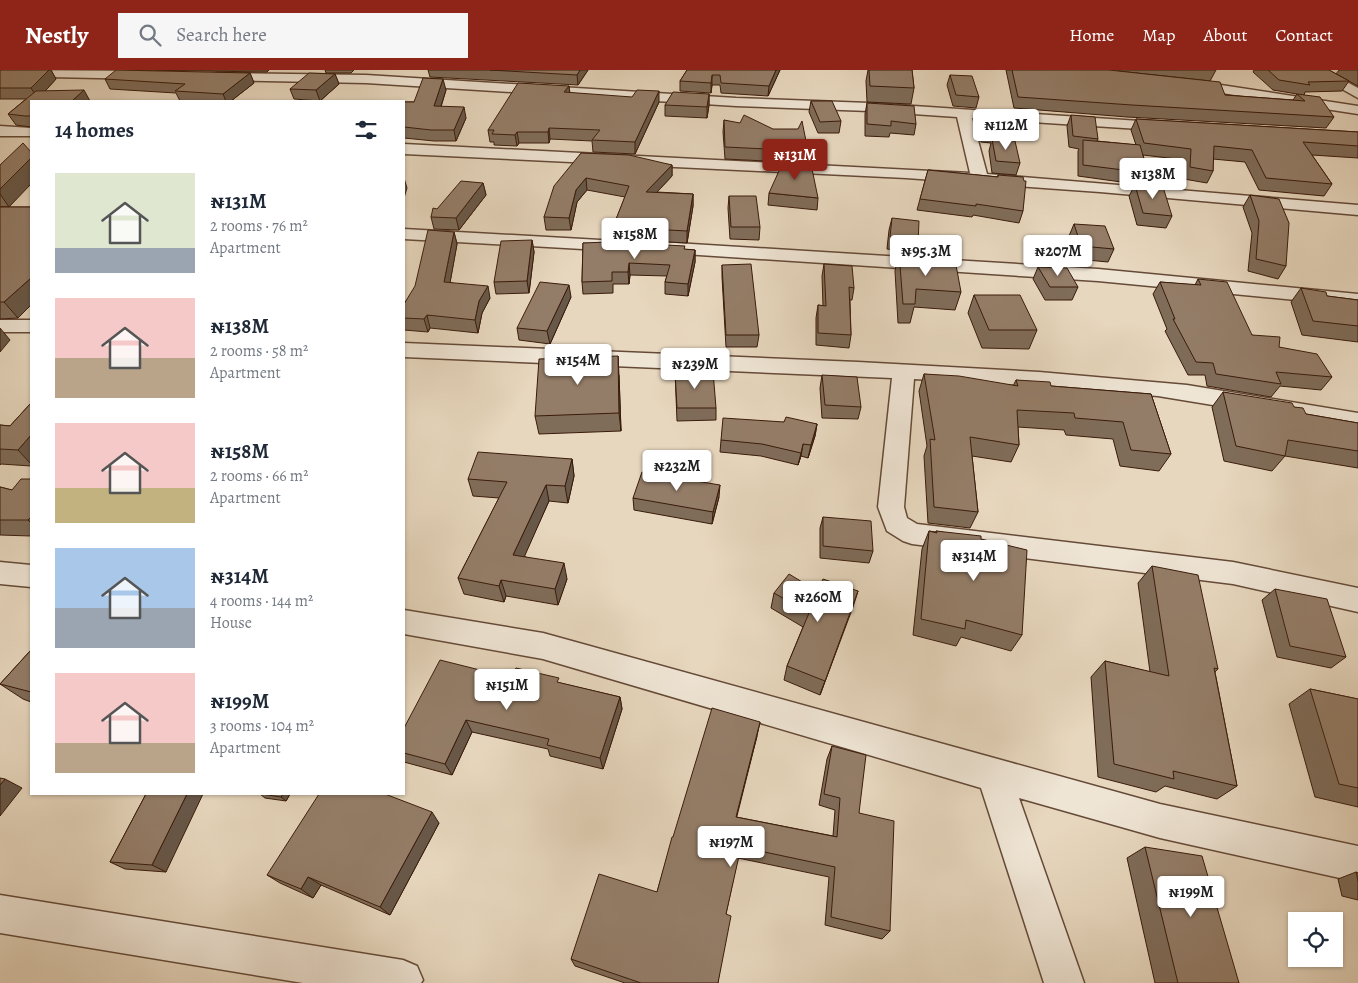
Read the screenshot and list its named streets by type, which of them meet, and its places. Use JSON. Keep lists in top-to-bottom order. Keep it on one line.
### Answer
{"page":{"header":"Nestly","search":"Search here","nav":["Home","Map","About","Contact"],"heading":"14 homes","price":["₦112M","₦131M","₦138M","₦158M","₦95.3M","₦207M","₦154M","₦239M","₦232M","₦314M","₦260M","₦151M","₦197M","₦199M"],"list":[{"name":"₦131M","note":"2 rooms · 76 m² · Apartment"},{"name":"₦138M","note":"2 rooms · 58 m² · Apartment"},{"name":"₦158M","note":"2 rooms · 66 m² · Apartment"},{"name":"₦314M","note":"4 rooms · 144 m² · House"},{"name":"₦199M","note":"3 rooms · 104 m² · Apartment"}]}}
